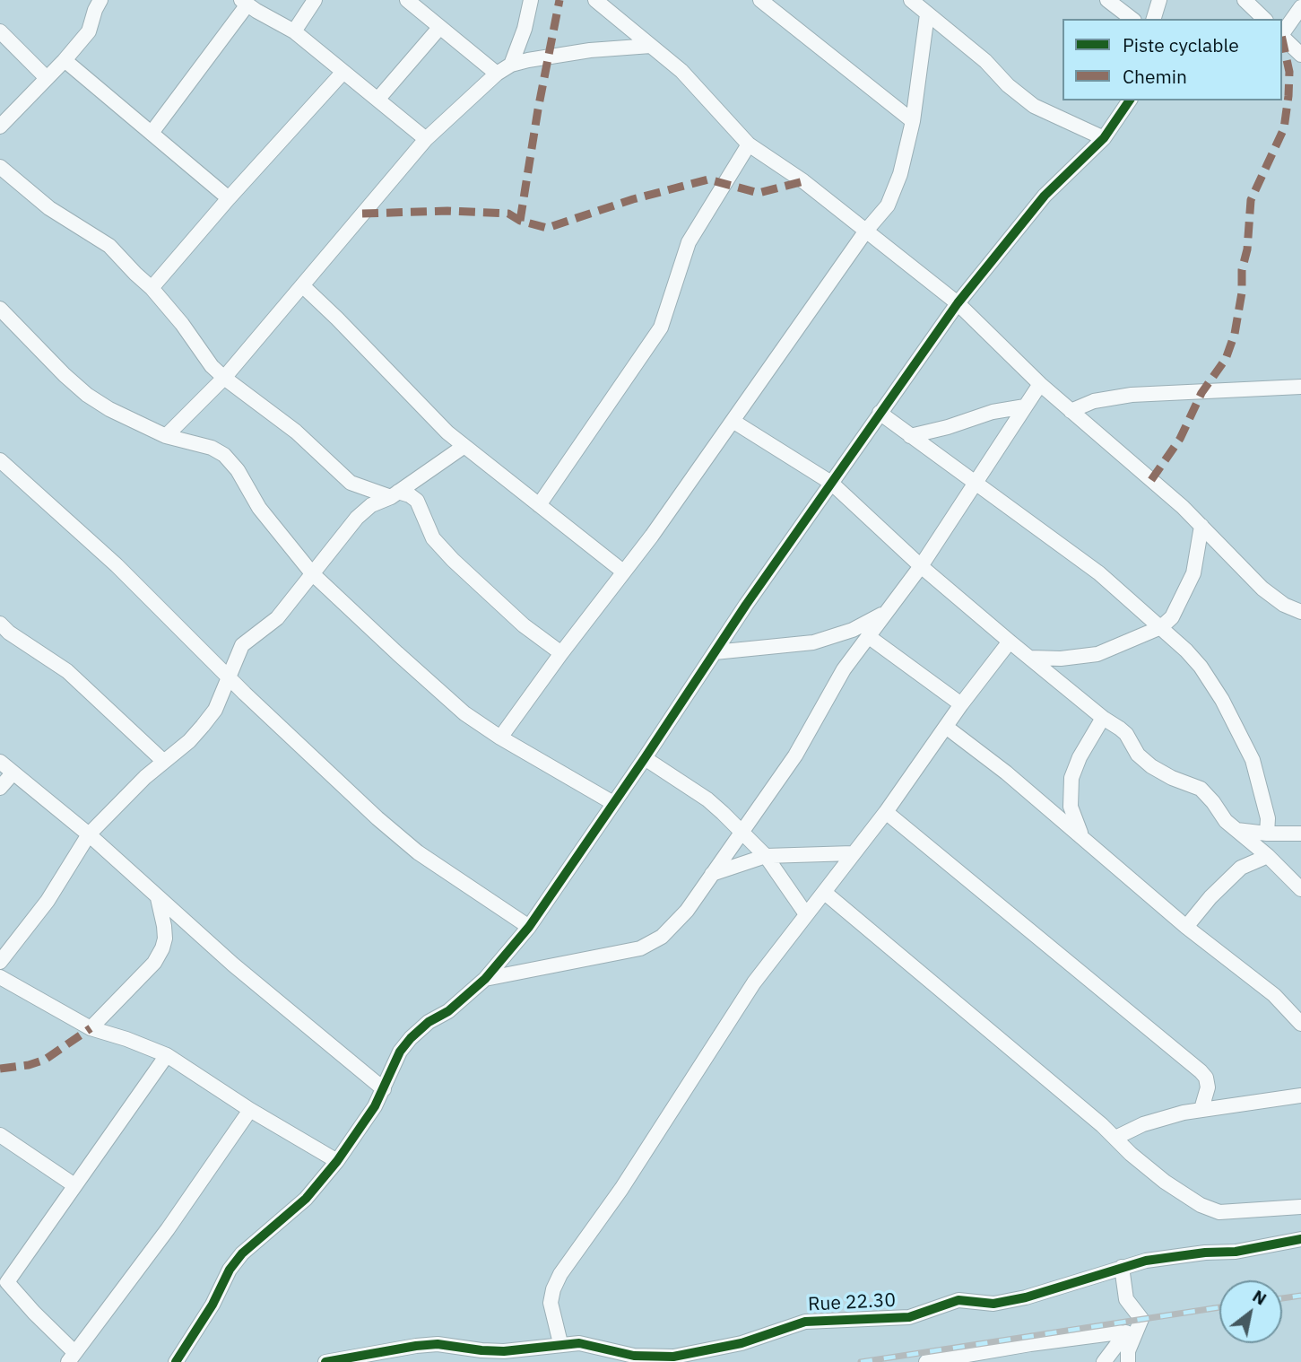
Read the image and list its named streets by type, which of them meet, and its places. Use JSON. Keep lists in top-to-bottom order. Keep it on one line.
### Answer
{"streets":{"street":["Rue 22.30"]},"legend":["Piste cyclable","Chemin"],"north":"top right"}
